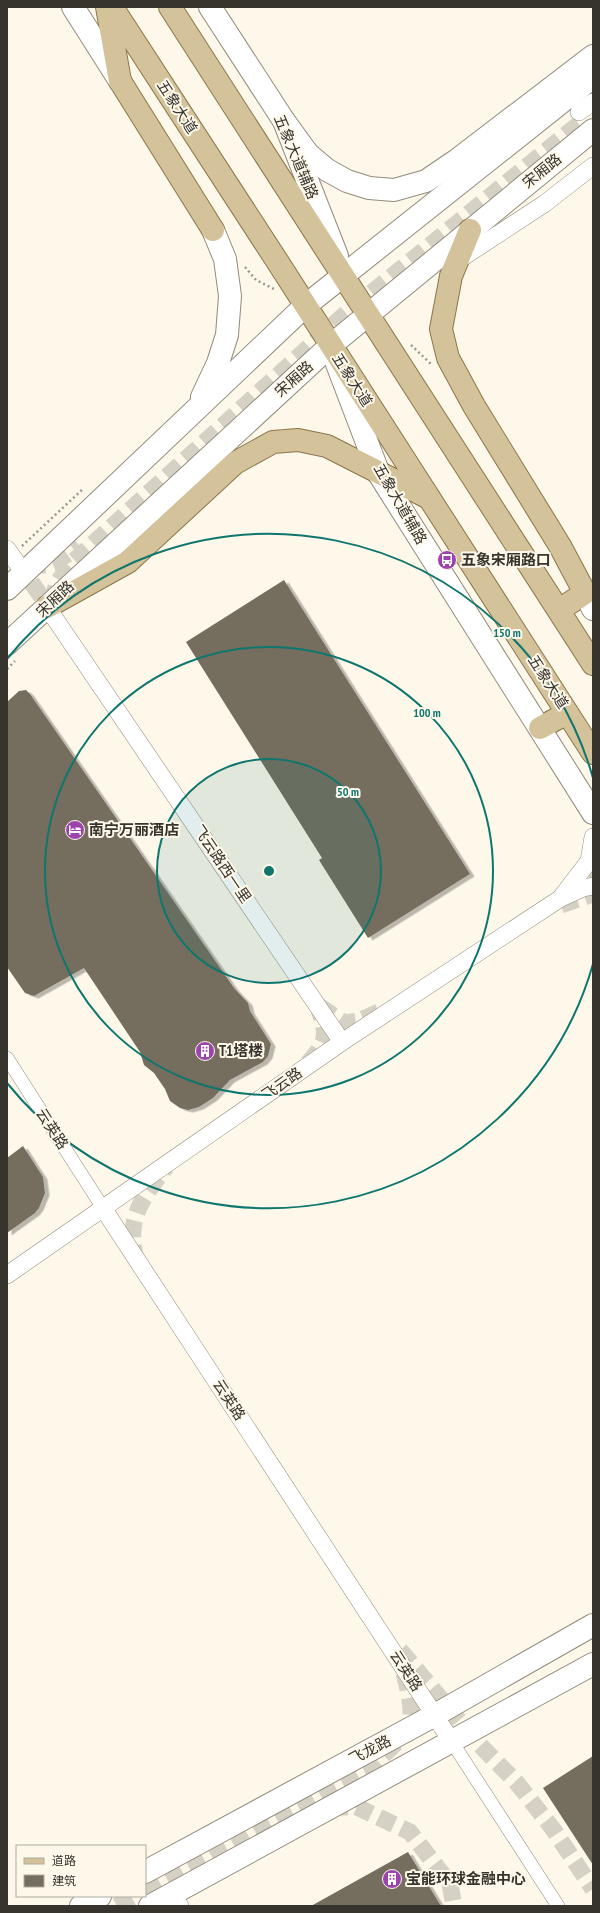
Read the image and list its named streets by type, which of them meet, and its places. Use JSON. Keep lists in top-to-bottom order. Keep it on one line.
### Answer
{"streets":{"main road":["五象大道","五象大道辅路","宋厢路","飞龙路"],"street":["飞云路西一里","飞云路","云英路"]},"crossings":[["五象大道","五象大道辅路"],["五象大道","宋厢路"],["五象大道辅路","宋厢路"],["五象大道辅路","飞云路"],["宋厢路","飞云路西一里"],["飞云路西一里","飞云路"],["飞云路","云英路"],["云英路","飞龙路"]],"places":{"bus stop":["五象宋厢路口"],"hotel":["南宁万丽酒店"],"building":["T1塔楼","宝能环球金融中心"]},"legend":["道路","建筑"],"rings":["150 m","100 m","50 m"]}
